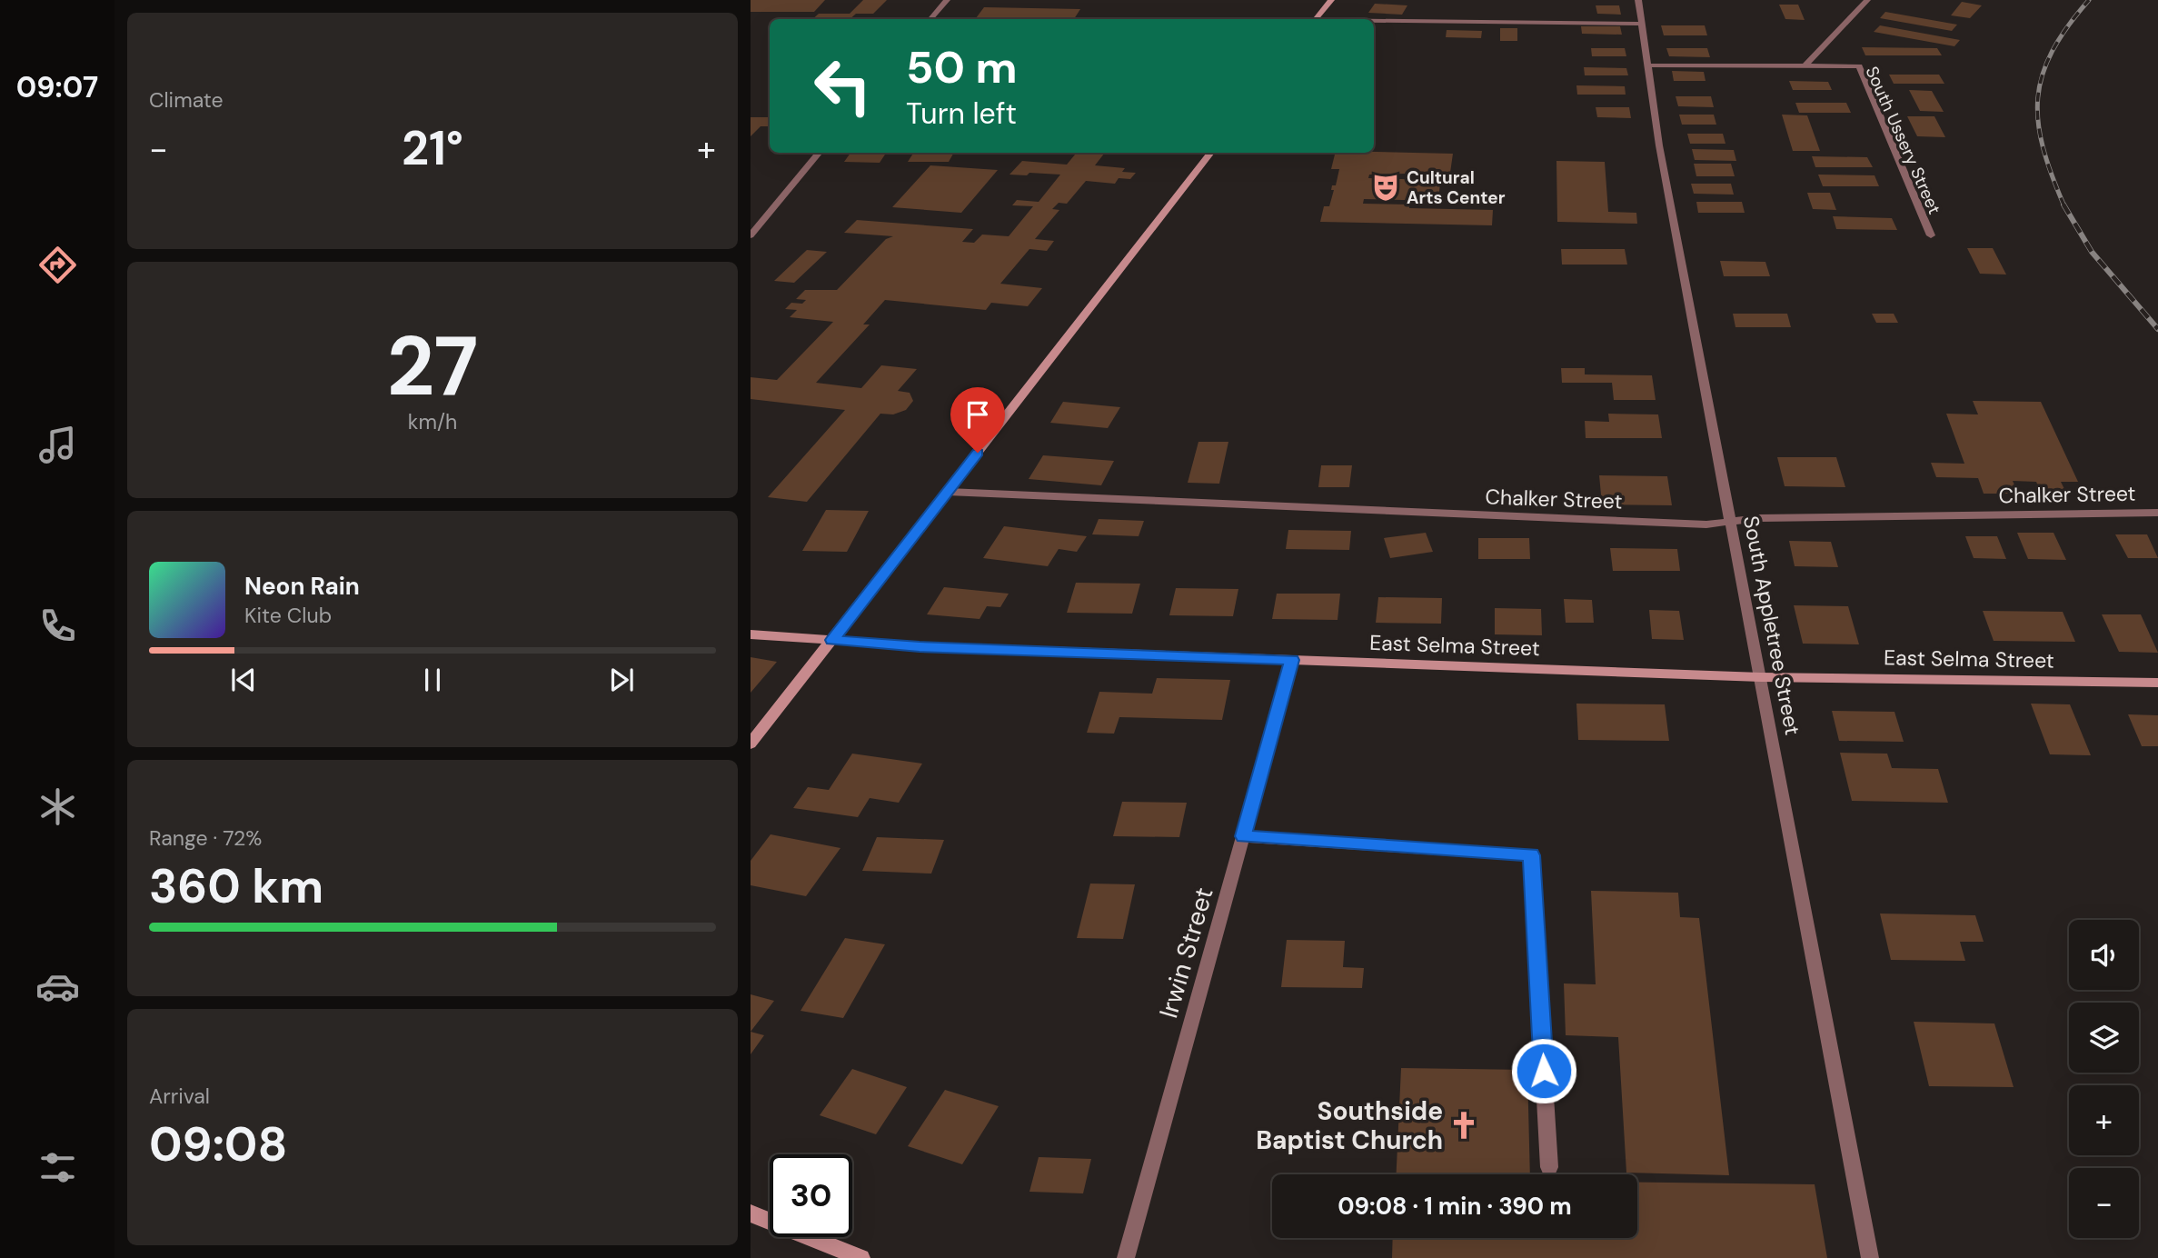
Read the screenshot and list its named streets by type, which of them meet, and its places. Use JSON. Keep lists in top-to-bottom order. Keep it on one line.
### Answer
{"streets":{"street":["South Ussery Street","Chalker Street","South Appletree Street","East Selma Street","Irwin Street"]},"crossings":[["South Ussery Street","South Appletree Street"],["Chalker Street","South Appletree Street"],["South Appletree Street","East Selma Street"],["East Selma Street","Irwin Street"]],"places":{"theatre":["Cultural Arts Center"],"church":["Southside Baptist Church"]},"page":{"tabs":"09:07","tile":["Climate",["27","km/h"],["Range · 72%","360 km"],["Arrival","09:08"]],"turn":["50 m","Turn left"],"heat":["−","21°","+"],"song":["Neon Rain","Kite Club"],"map_buttons":["+","−"],"limit":"30","trip":"09:08 · 1 min · 390 m"}}
